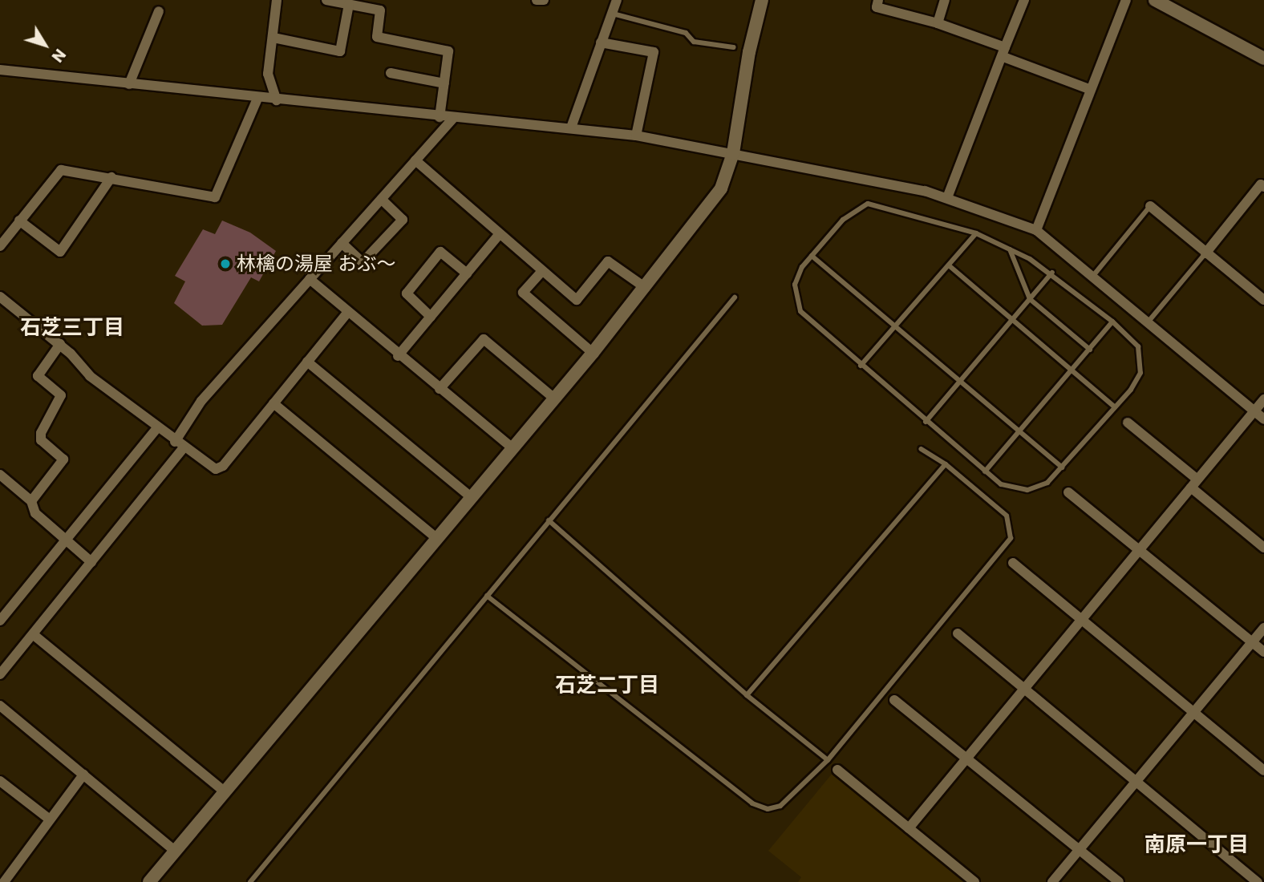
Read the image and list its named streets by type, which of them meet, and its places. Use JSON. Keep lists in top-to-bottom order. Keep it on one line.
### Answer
{"districts":["石芝三丁目","石芝二丁目","南原一丁目"],"places":["林檎の湯屋 おぶ～"],"north":"bottom right"}
